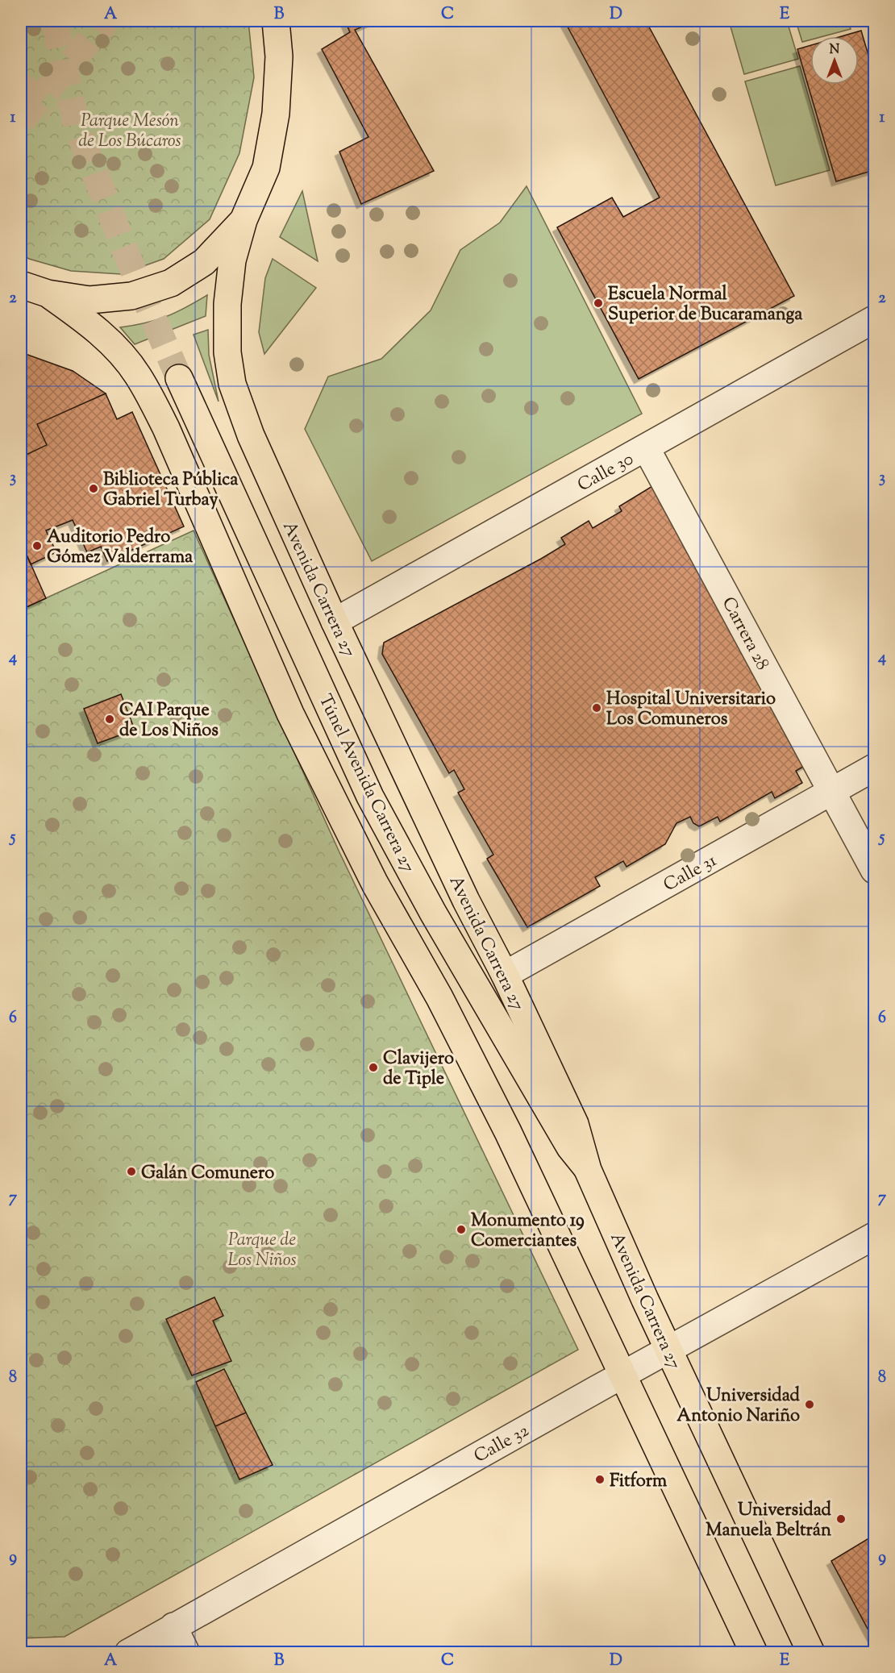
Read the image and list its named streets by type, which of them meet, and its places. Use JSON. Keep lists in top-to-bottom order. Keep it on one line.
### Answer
{"streets":{"main road":["Avenida Carrera 27","Túnel Avenida Carrera 27"],"street":["Calle 30","Carrera 28","Calle 31","Calle 32"]},"crossings":[["Calle 30","Avenida Carrera 27"],["Calle 30","Carrera 28"],["Avenida Carrera 27","Túnel Avenida Carrera 27"],["Avenida Carrera 27","Calle 31"],["Avenida Carrera 27","Calle 32"],["Carrera 28","Calle 31"]],"parks":["Parque Mesón de Los Búcaros","Parque de Los Niños"],"places":["Escuela Normal Superior de Bucaramanga","Biblioteca Pública Gabriel Turbay","Auditorio Pedro Gómez Valderrama","Hospital Universitario Los Comuneros","CAI Parque de Los Niños","Clavijero de Tiple","Galán Comunero","Monumento 19 Comerciantes","Universidad Antonio Nariño","Fitform","Universidad Manuela Beltrán"],"north":"top","grid":{"columns":["A","B","C","D","E"],"rows":["1","2","3","4","5","6","7","8","9"]}}
